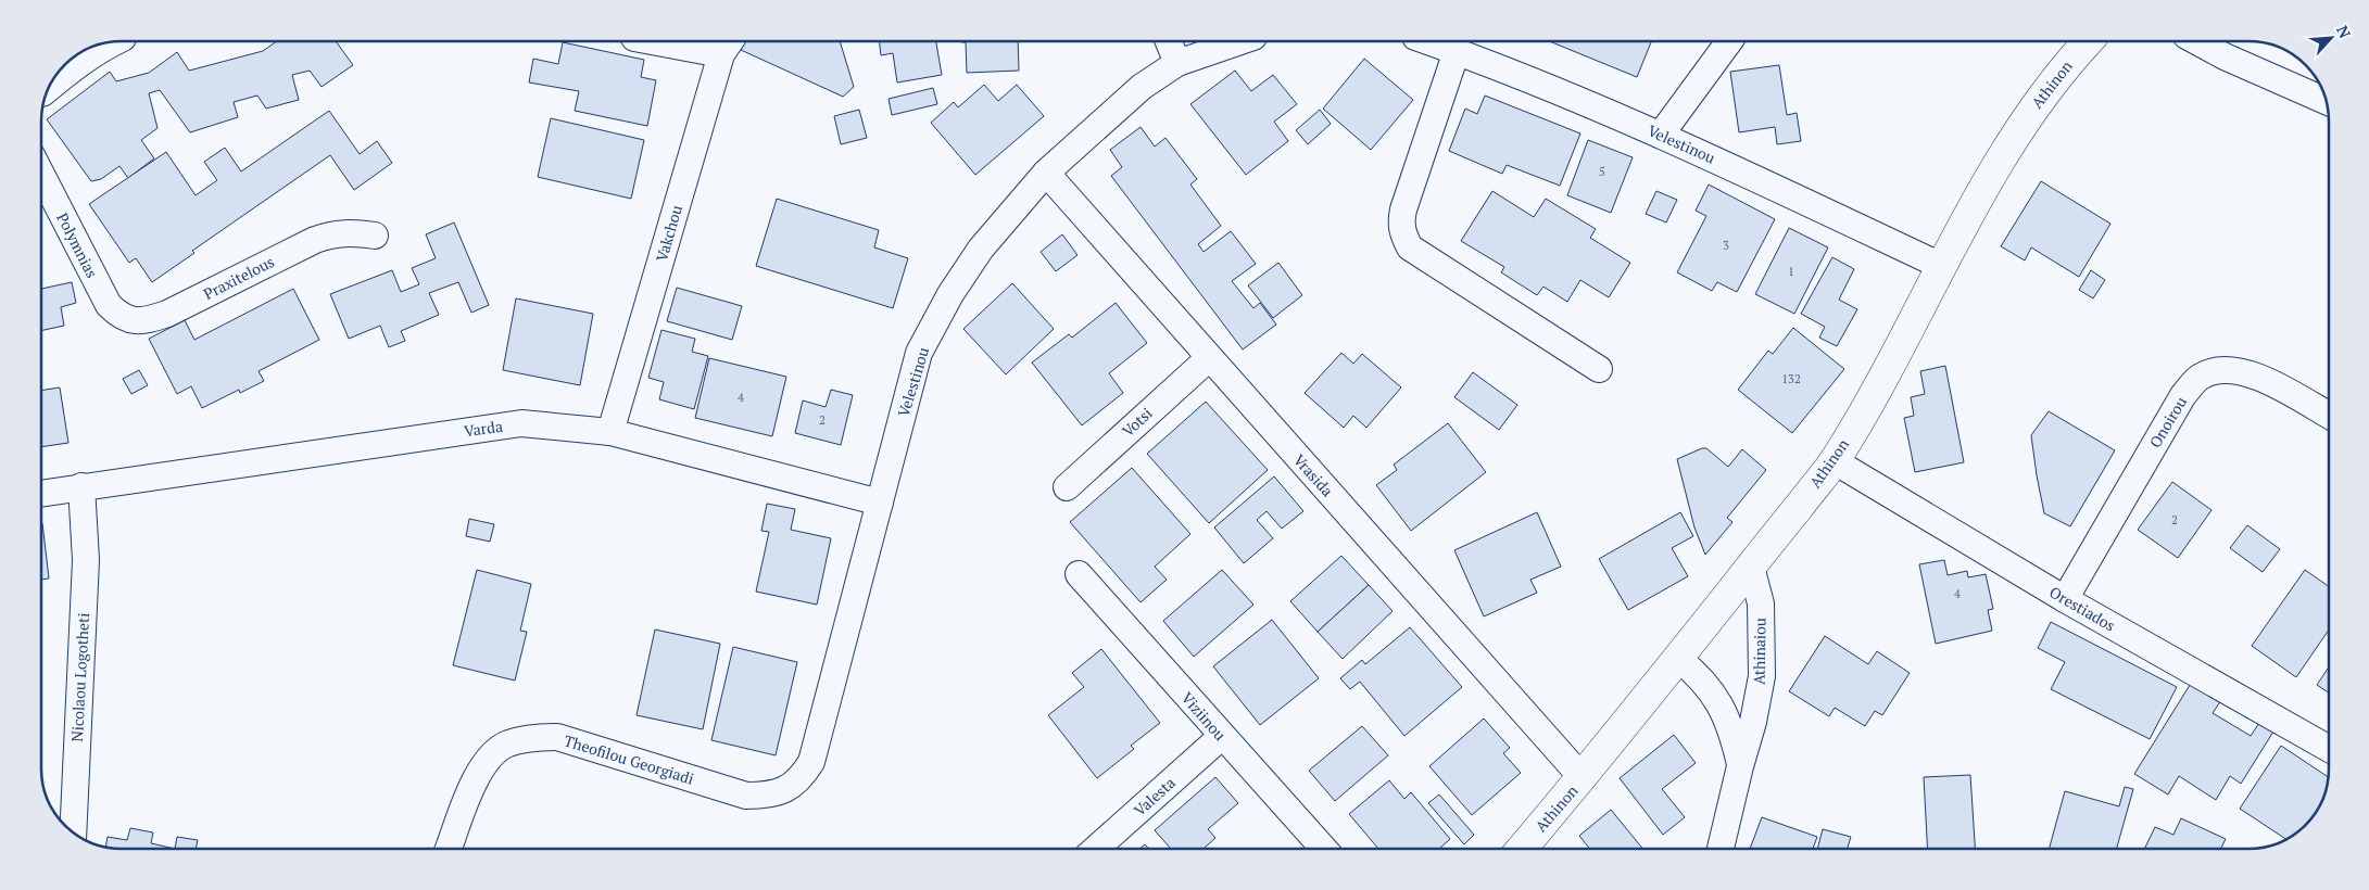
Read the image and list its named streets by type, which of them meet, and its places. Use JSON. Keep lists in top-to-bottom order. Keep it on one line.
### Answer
{"streets":{"street":["Athinon","Velestinou","Vakchou","Polymnias","Praxitelous","Votsi","Onoirou","Varda","Vrasida","Orestiados","Athinaiou","Nicolaou Logotheti","Viziinou","Theofilou Georgiadi","Valesta"]},"crossings":[["Athinon","Velestinou"],["Athinon","Vrasida"],["Athinon","Orestiados"],["Athinon","Athinaiou"],["Velestinou","Varda"],["Velestinou","Vrasida"],["Velestinou","Theofilou Georgiadi"],["Vakchou","Varda"],["Polymnias","Praxitelous"],["Votsi","Vrasida"],["Onoirou","Orestiados"],["Varda","Nicolaou Logotheti"],["Viziinou","Valesta"]],"house_numbers":["5","3","1","132","4","2","2","4"],"north":"top right"}
